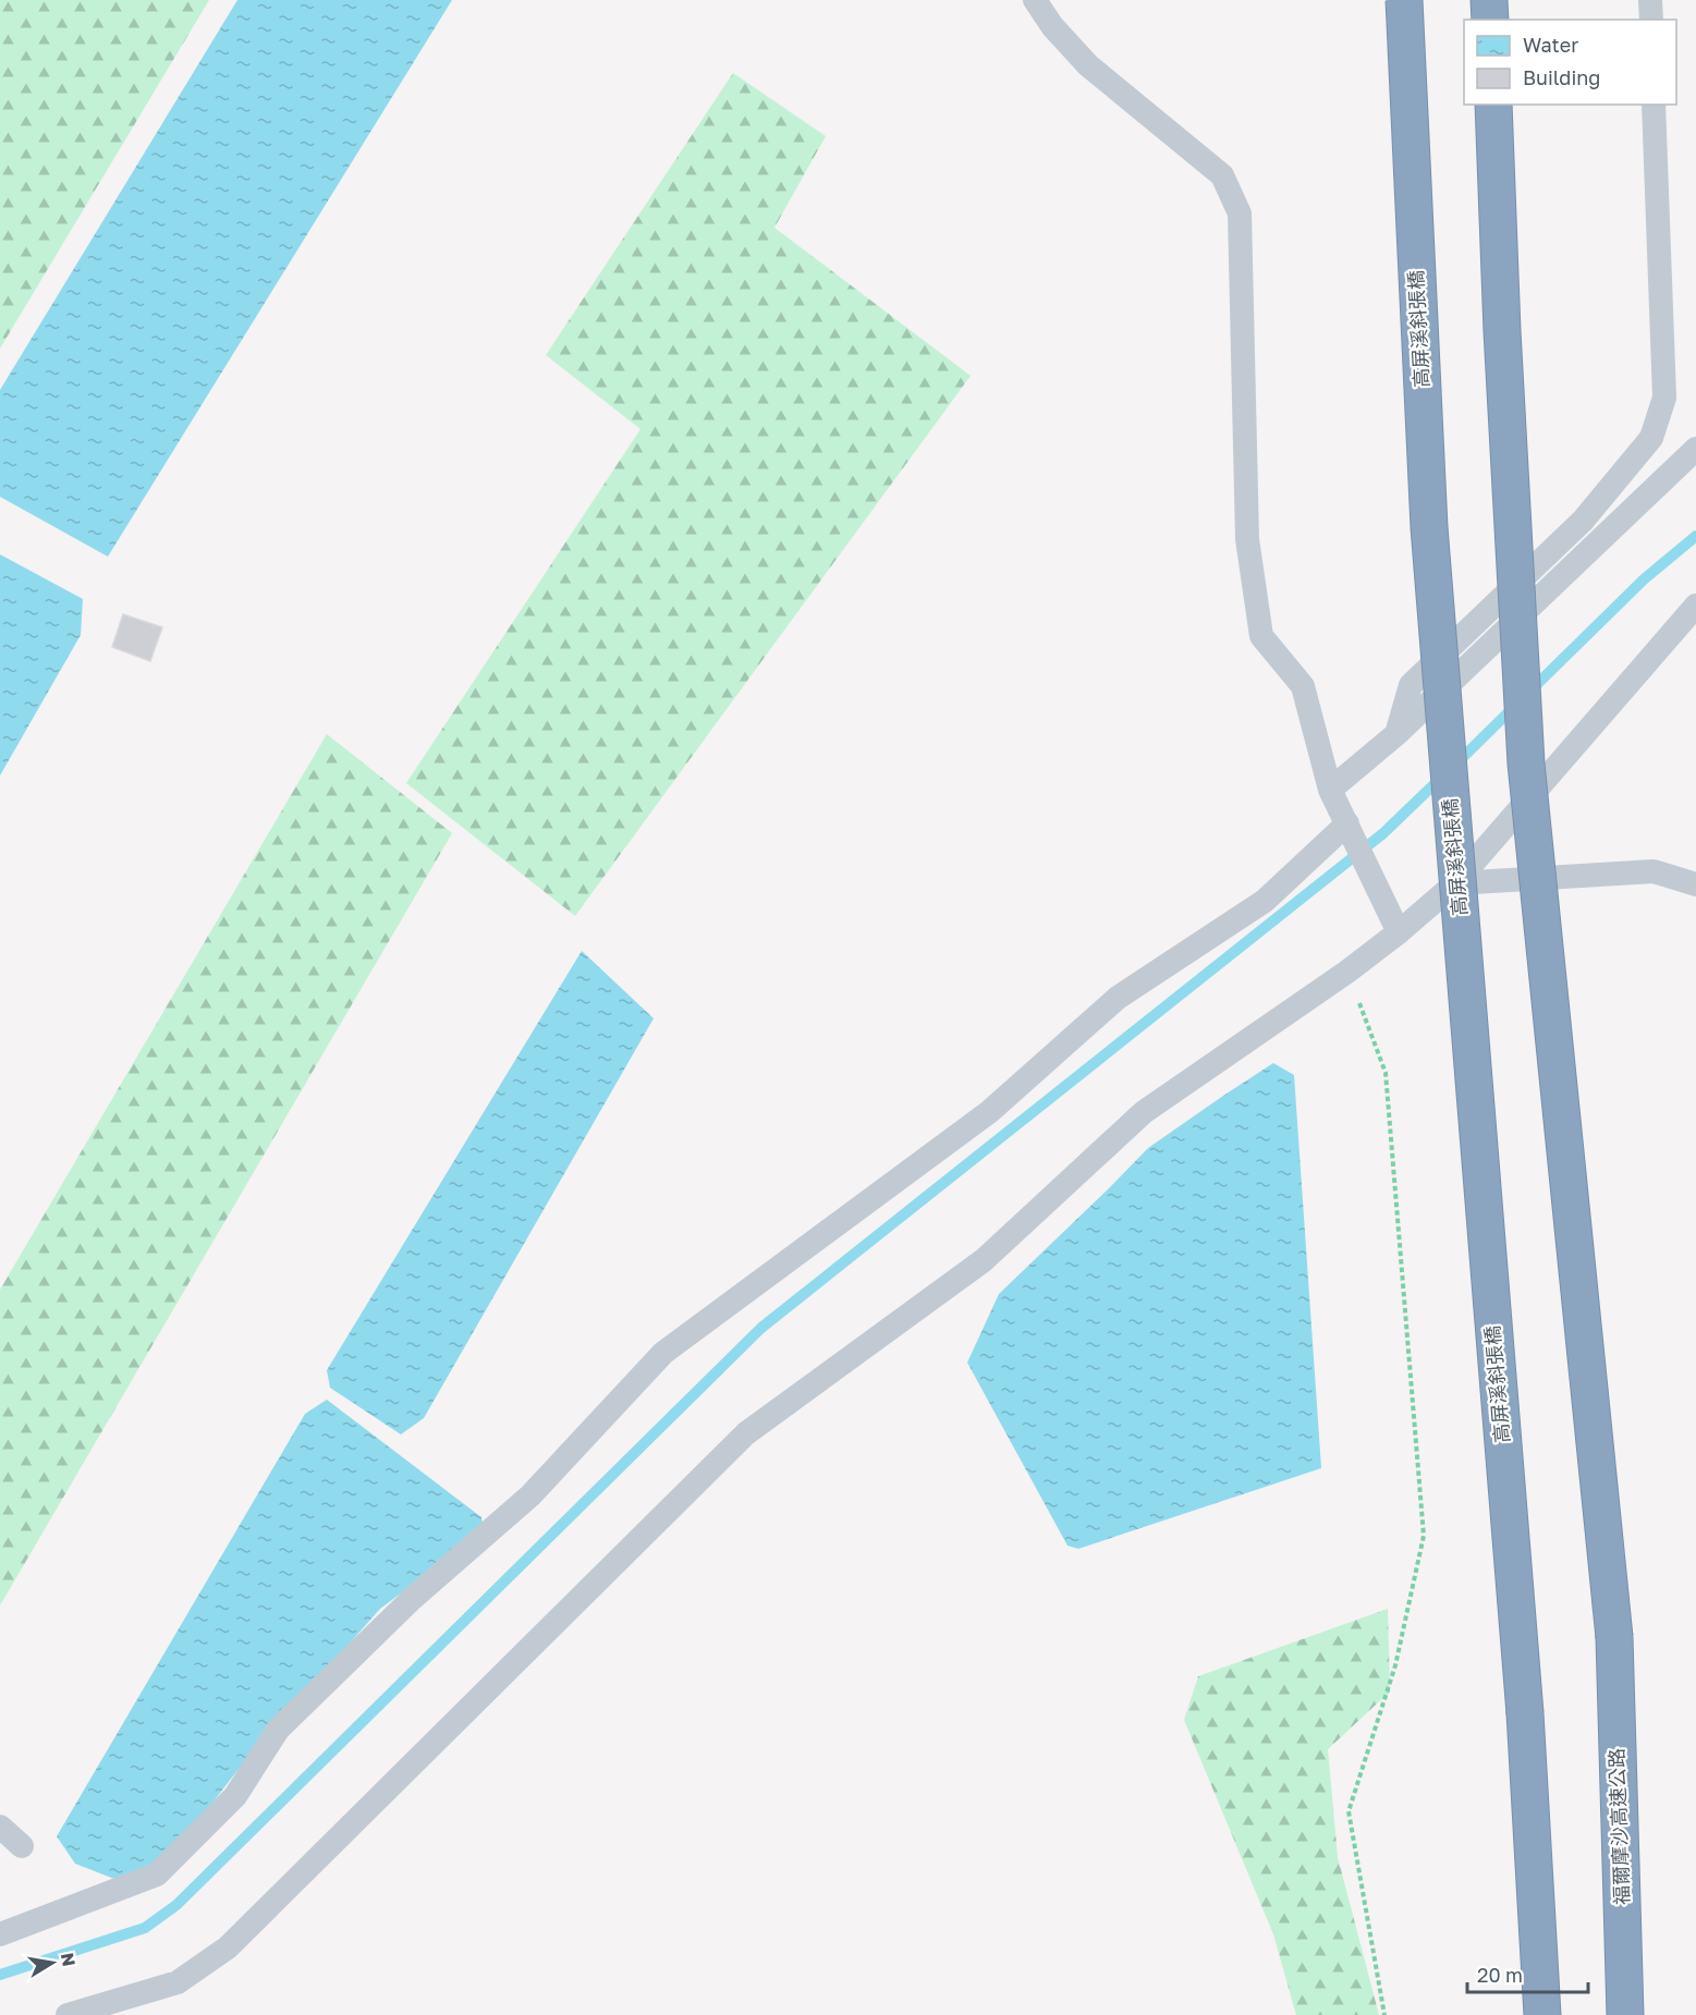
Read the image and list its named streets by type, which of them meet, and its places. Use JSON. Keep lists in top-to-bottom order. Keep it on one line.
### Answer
{"streets":{"highway":["高屏溪斜張橋","福爾摩沙高速公路"]},"legend":["Water","Building"],"scale_bar":"20 m","north":"right"}
